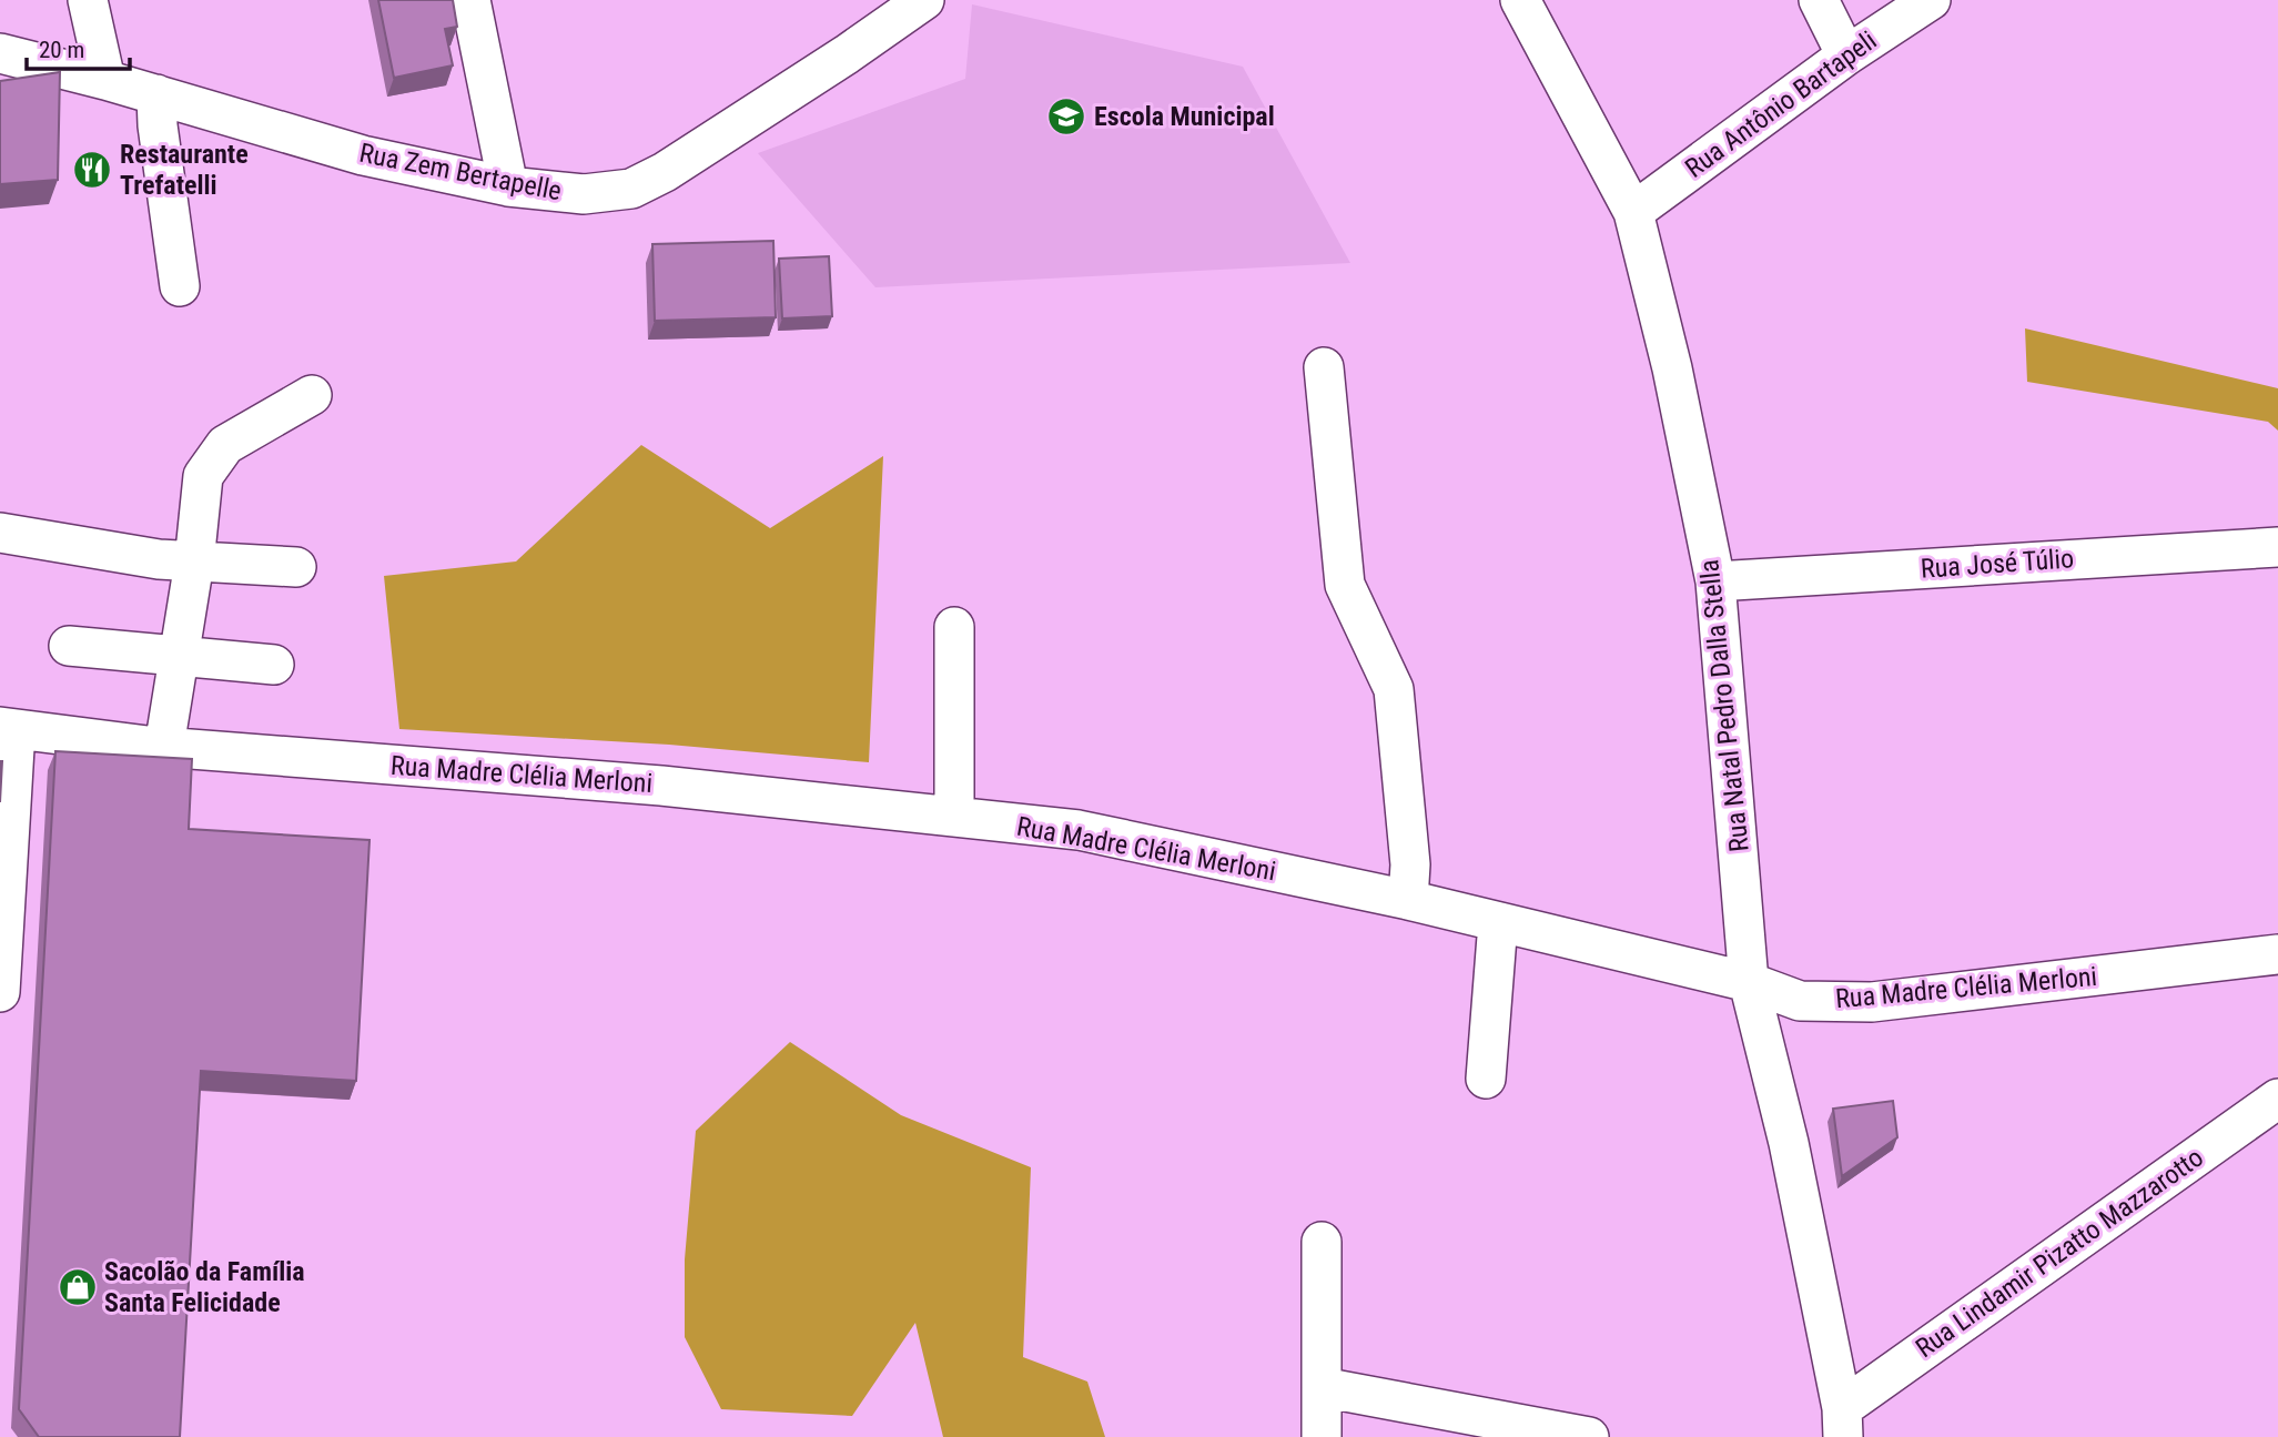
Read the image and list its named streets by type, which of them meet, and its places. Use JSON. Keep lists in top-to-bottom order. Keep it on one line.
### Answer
{"streets":{"street":["Rua Antônio Bartapeli","Rua Zem Bertapelle","Rua José Túlio","Rua Natal Pedro Dalla Stella","Rua Madre Clélia Merloni","Rua Lindamir Pizatto Mazzarotto"]},"crossings":[["Rua Antônio Bartapeli","Rua Natal Pedro Dalla Stella"],["Rua José Túlio","Rua Natal Pedro Dalla Stella"],["Rua Natal Pedro Dalla Stella","Rua Madre Clélia Merloni"],["Rua Natal Pedro Dalla Stella","Rua Lindamir Pizatto Mazzarotto"]],"places":{"school or university":["Escola Municipal"],"restaurant":["Restaurante Trefatelli"],"shop":["Sacolão da Família Santa Felicidade"]},"scale_bar":"20 m"}
